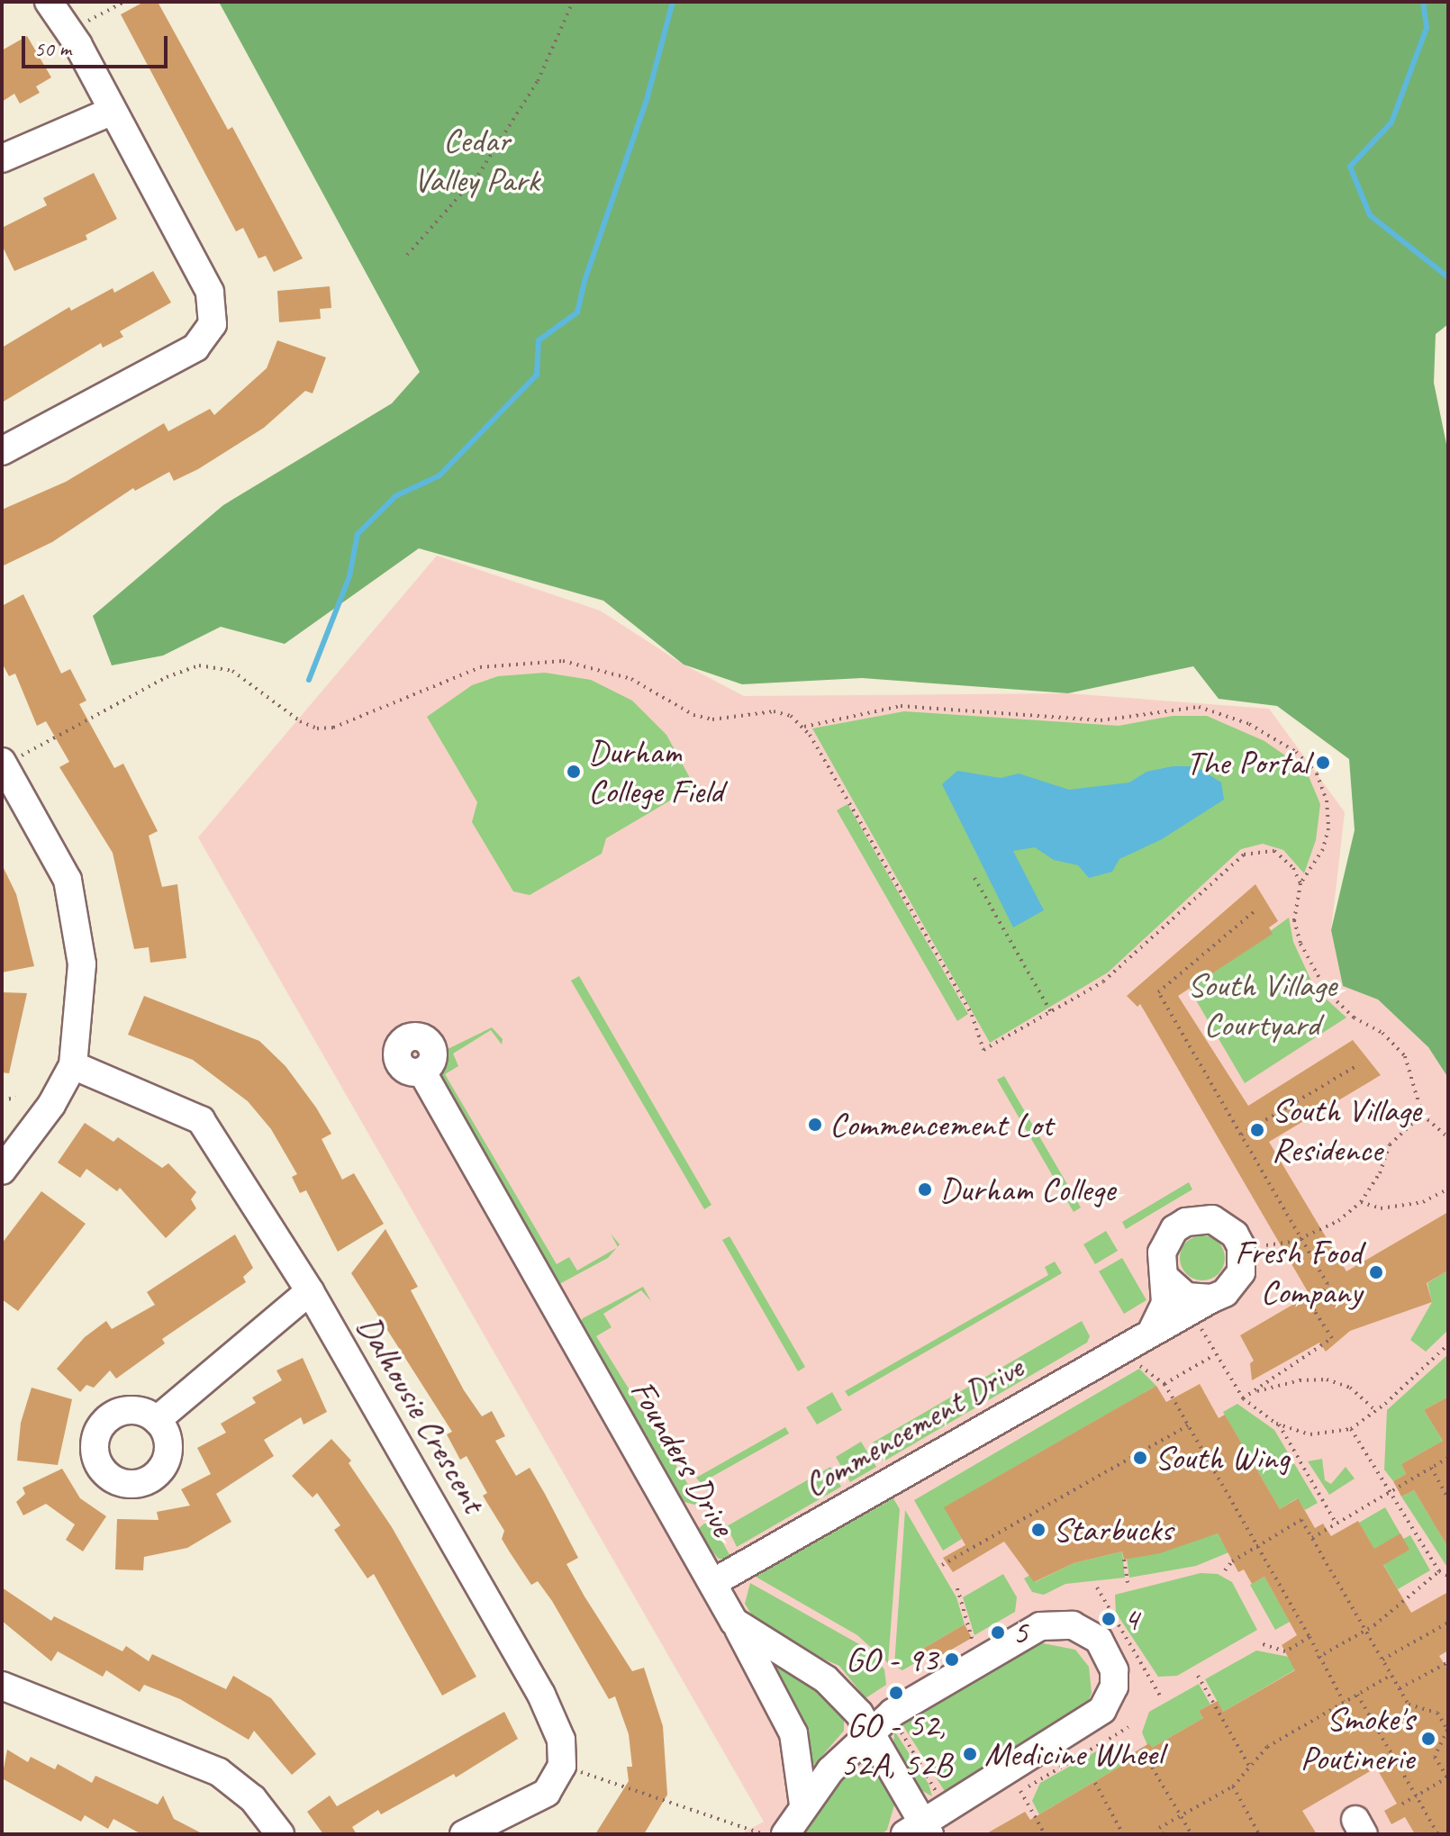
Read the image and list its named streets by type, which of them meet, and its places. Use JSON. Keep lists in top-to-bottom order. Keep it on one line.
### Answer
{"streets":{"street":["Dalhousie Crescent","Commencement Drive","Founders Drive"]},"crossings":[["Commencement Drive","Founders Drive"]],"parks":["Cedar Valley Park","South Village Courtyard"],"places":["The Portal","Durham College Field","Commencement Lot","South Village Residence","Durham College","Fresh Food Company","South Wing","Starbucks","4","5","GO - 93","GO - 52, 52A, 52B","Smoke's Poutinerie","Medicine Wheel"],"scale_bar":"50 m"}
